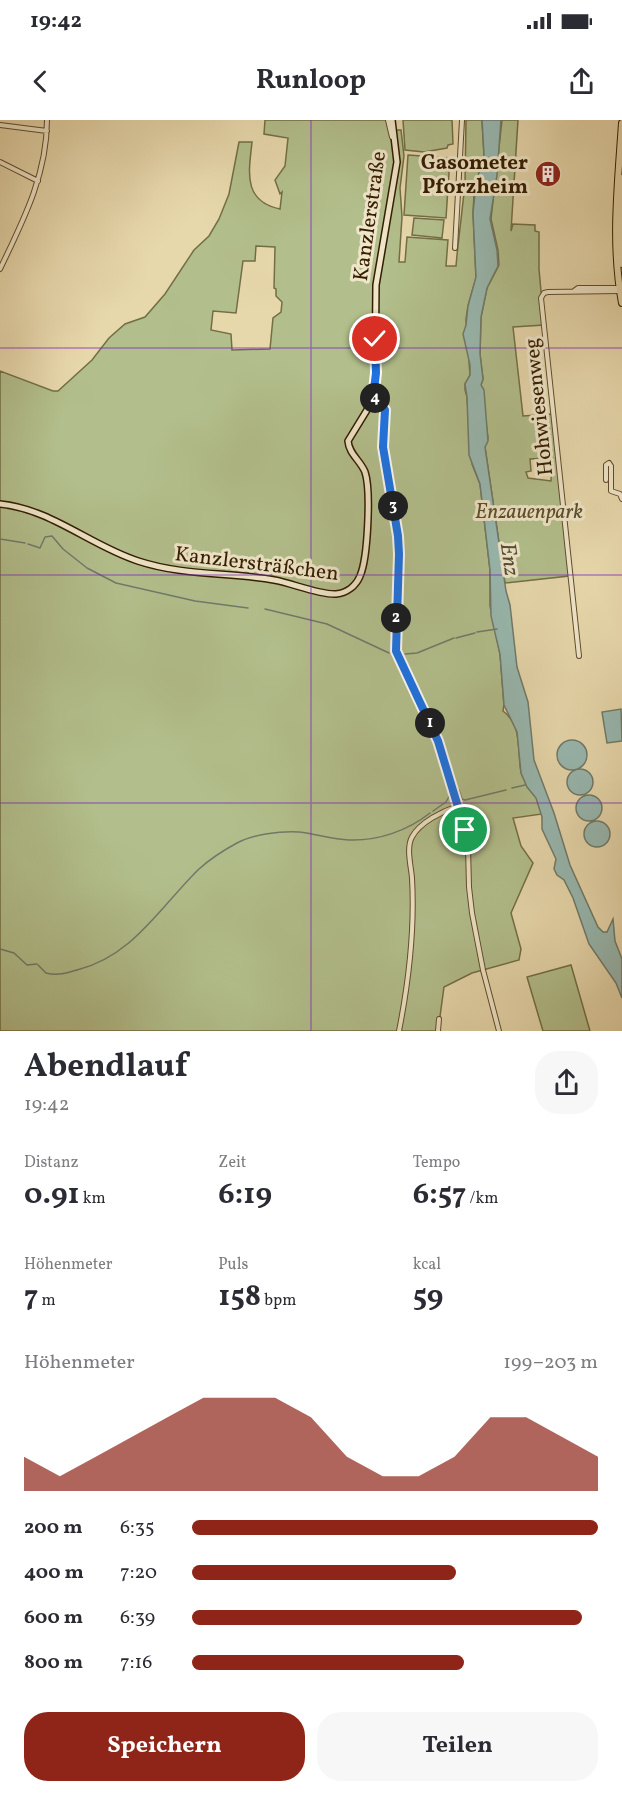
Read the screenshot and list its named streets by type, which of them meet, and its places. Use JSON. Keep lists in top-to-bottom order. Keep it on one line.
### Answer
{"streets":{"main road":["Kanzlerstraße","Kanzlersträßchen"],"street":["Hohwiesenweg"]},"crossings":[["Kanzlerstraße","Kanzlersträßchen"]],"water":["Enz"],"parks":["Enzauenpark"],"places":{"building":["Gasometer Pforzheim"]},"page":{"status":"19:42","header":"Runloop","pins":["4","3","2","1"],"heading":["Abendlauf","19:42"],"stats":[["Distanz","0.91 km"],["Zeit","6:19"],["Tempo","6:57 /km"],["Höhenmeter","7 m"],["Puls","158 bpm"],["kcal","59"]],"chart":["Höhenmeter","199–203 m"],"list":[{"name":"200 m","note":"6:35"},{"name":"400 m","note":"7:20"},{"name":"600 m","note":"6:39"},{"name":"800 m","note":"7:16"}],"buttons":["Speichern","Teilen"]}}
